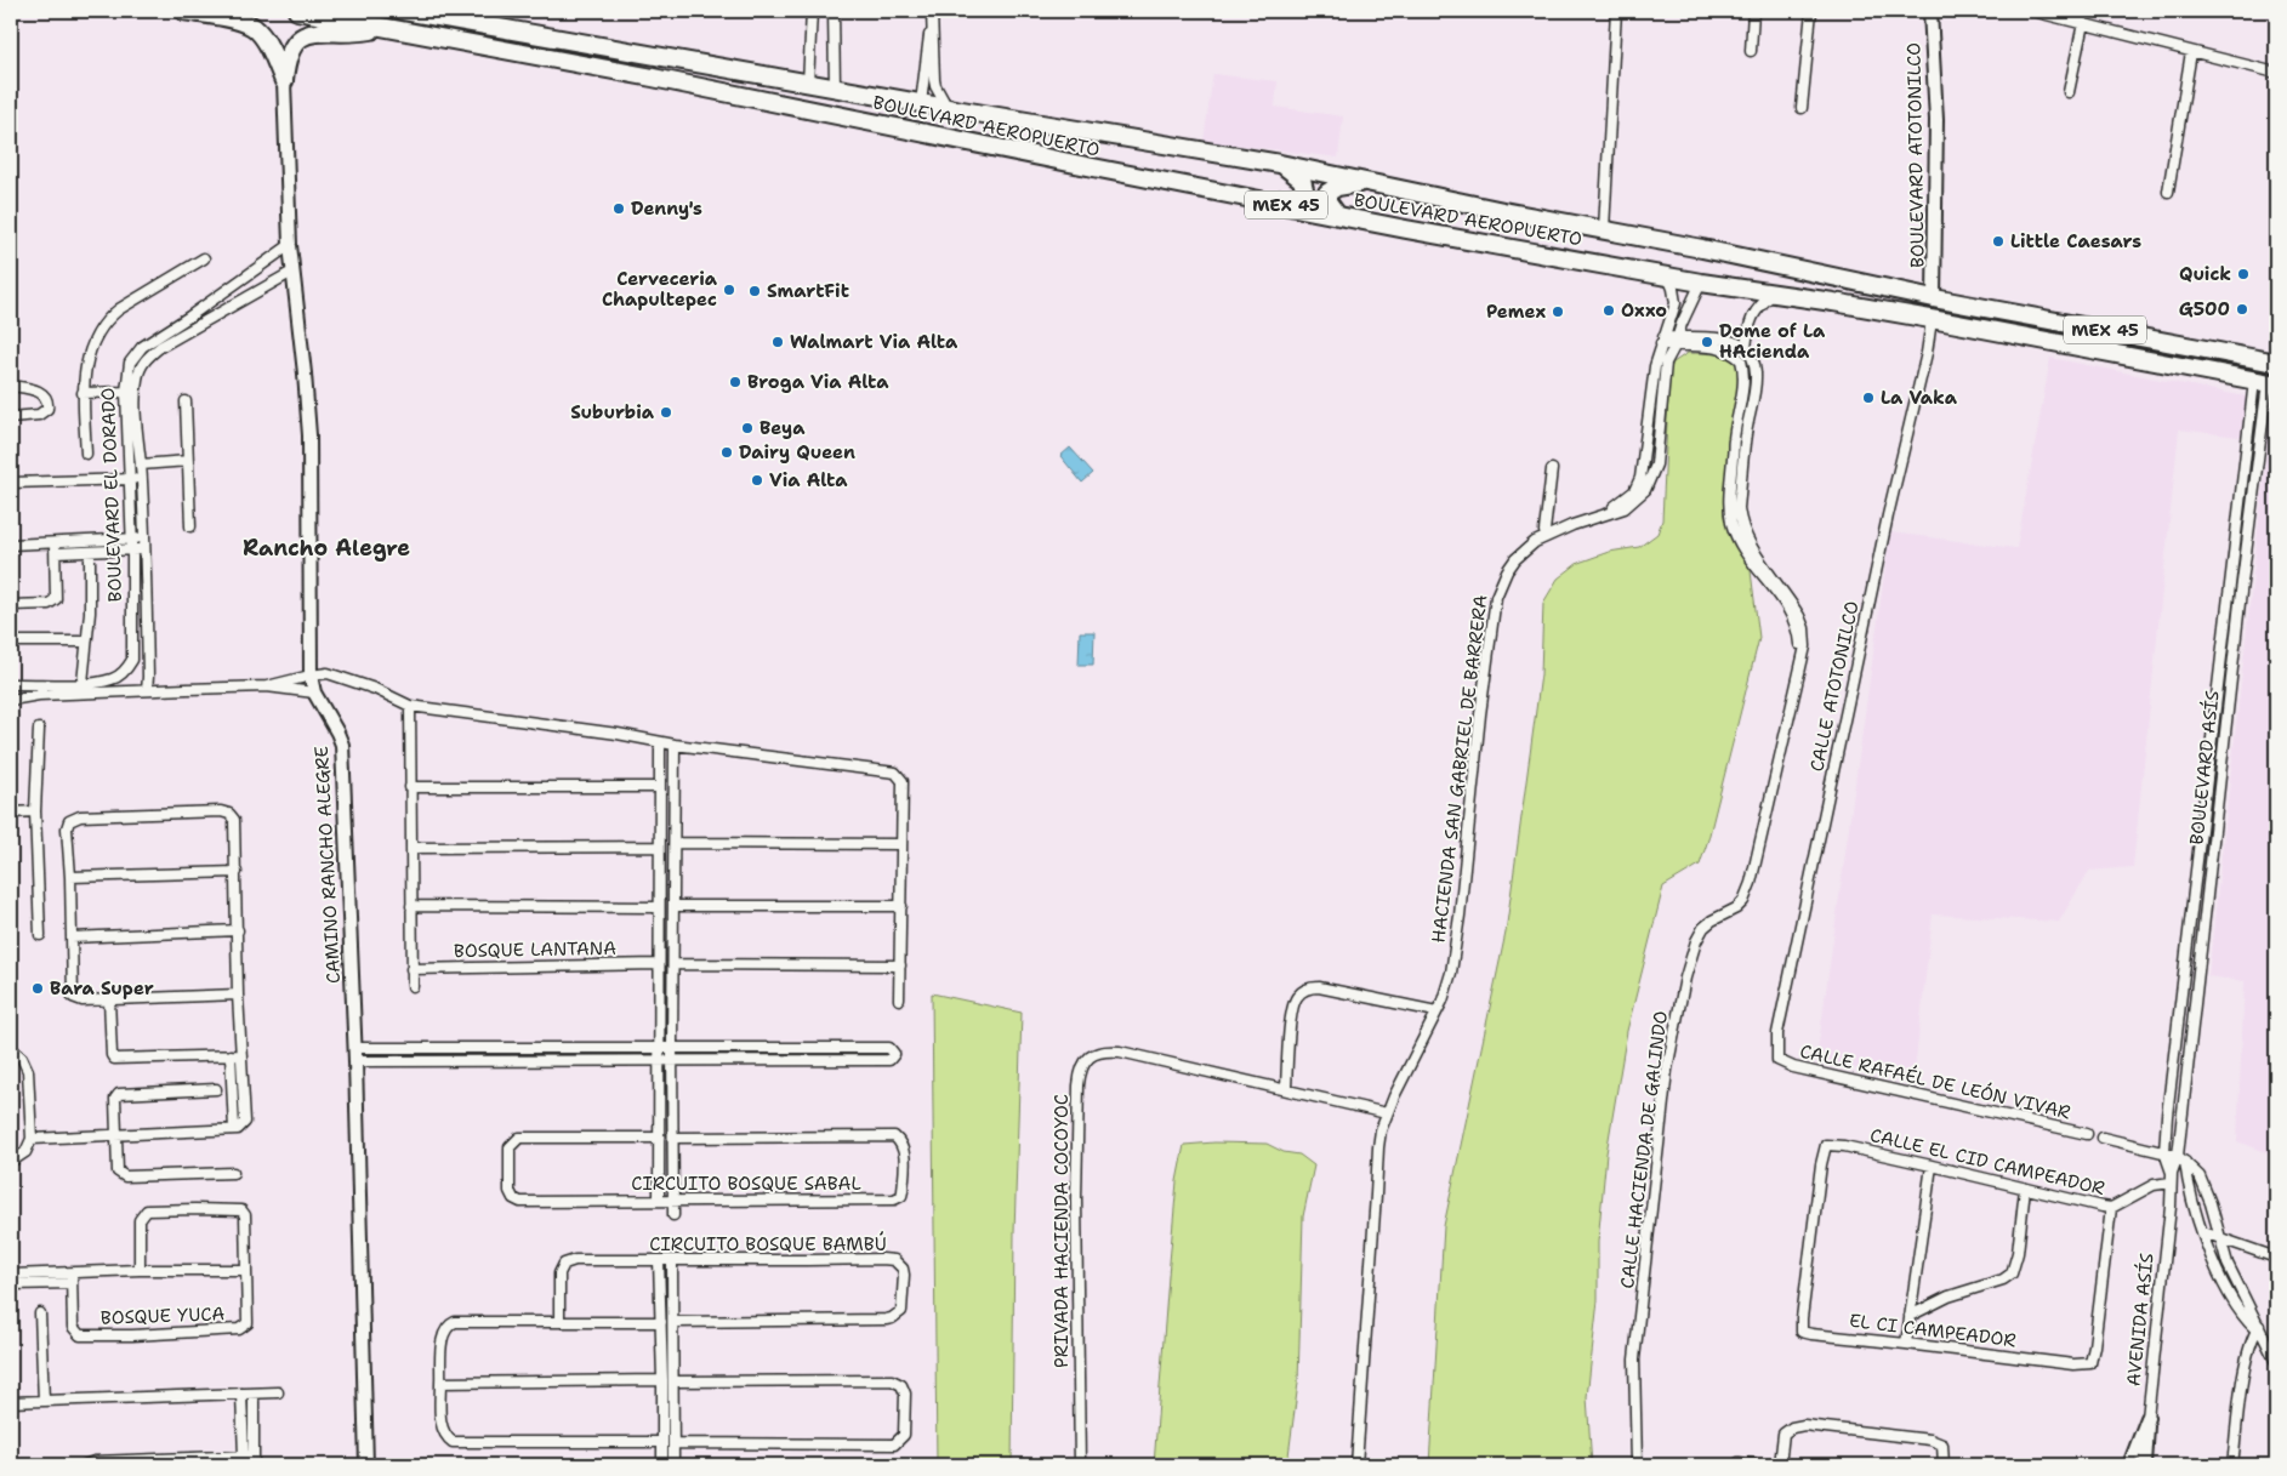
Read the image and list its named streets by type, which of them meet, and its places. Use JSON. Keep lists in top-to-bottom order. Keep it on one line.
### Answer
{"streets":{"highway":["BOULEVARD AEROPUERTO","MEX 45"],"street":["BOULEVARD ATOTONILCO","BOULEVARD EL DORADO","CALLE ATOTONILCO","BOULEVARD ASÍS","HACIENDA SAN GABRIEL DE BARRERA","CAMINO RANCHO ALEGRE","BOSQUE LANTANA","CALLE RAFAÉL DE LEÓN VIVAR","CALLE HACIENDA DE GALINDO","CALLE EL CID CAMPEADOR","CIRCUITO BOSQUE SABAL","PRIVADA HACIENDA COCOYOC","CIRCUITO BOSQUE BAMBÚ","BOSQUE YUCA","AVENIDA ASÍS","EL CI CAMPEADOR"]},"crossings":[["BOULEVARD AEROPUERTO","BOULEVARD ATOTONILCO"],["BOULEVARD AEROPUERTO","CALLE ATOTONILCO"],["BOULEVARD AEROPUERTO","BOULEVARD ASÍS"],["BOULEVARD AEROPUERTO","CALLE HACIENDA DE GALINDO"],["BOULEVARD EL DORADO","CAMINO RANCHO ALEGRE"],["CALLE ATOTONILCO","CALLE RAFAÉL DE LEÓN VIVAR"],["BOULEVARD ASÍS","AVENIDA ASÍS"],["HACIENDA SAN GABRIEL DE BARRERA","PRIVADA HACIENDA COCOYOC"],["CALLE EL CID CAMPEADOR","AVENIDA ASÍS"],["CALLE EL CID CAMPEADOR","EL CI CAMPEADOR"]],"districts":["Rancho Alegre"],"places":["Denny's","Little Caesars","Quick","Cerveceria Chapultepec","SmartFit","G500","Oxxo","Pemex","Walmart Via Alta","Dome of La HAcienda","Broga Via Alta","La Vaka","Suburbia","Beya","Dairy Queen","Via Alta","Bara Super"]}
